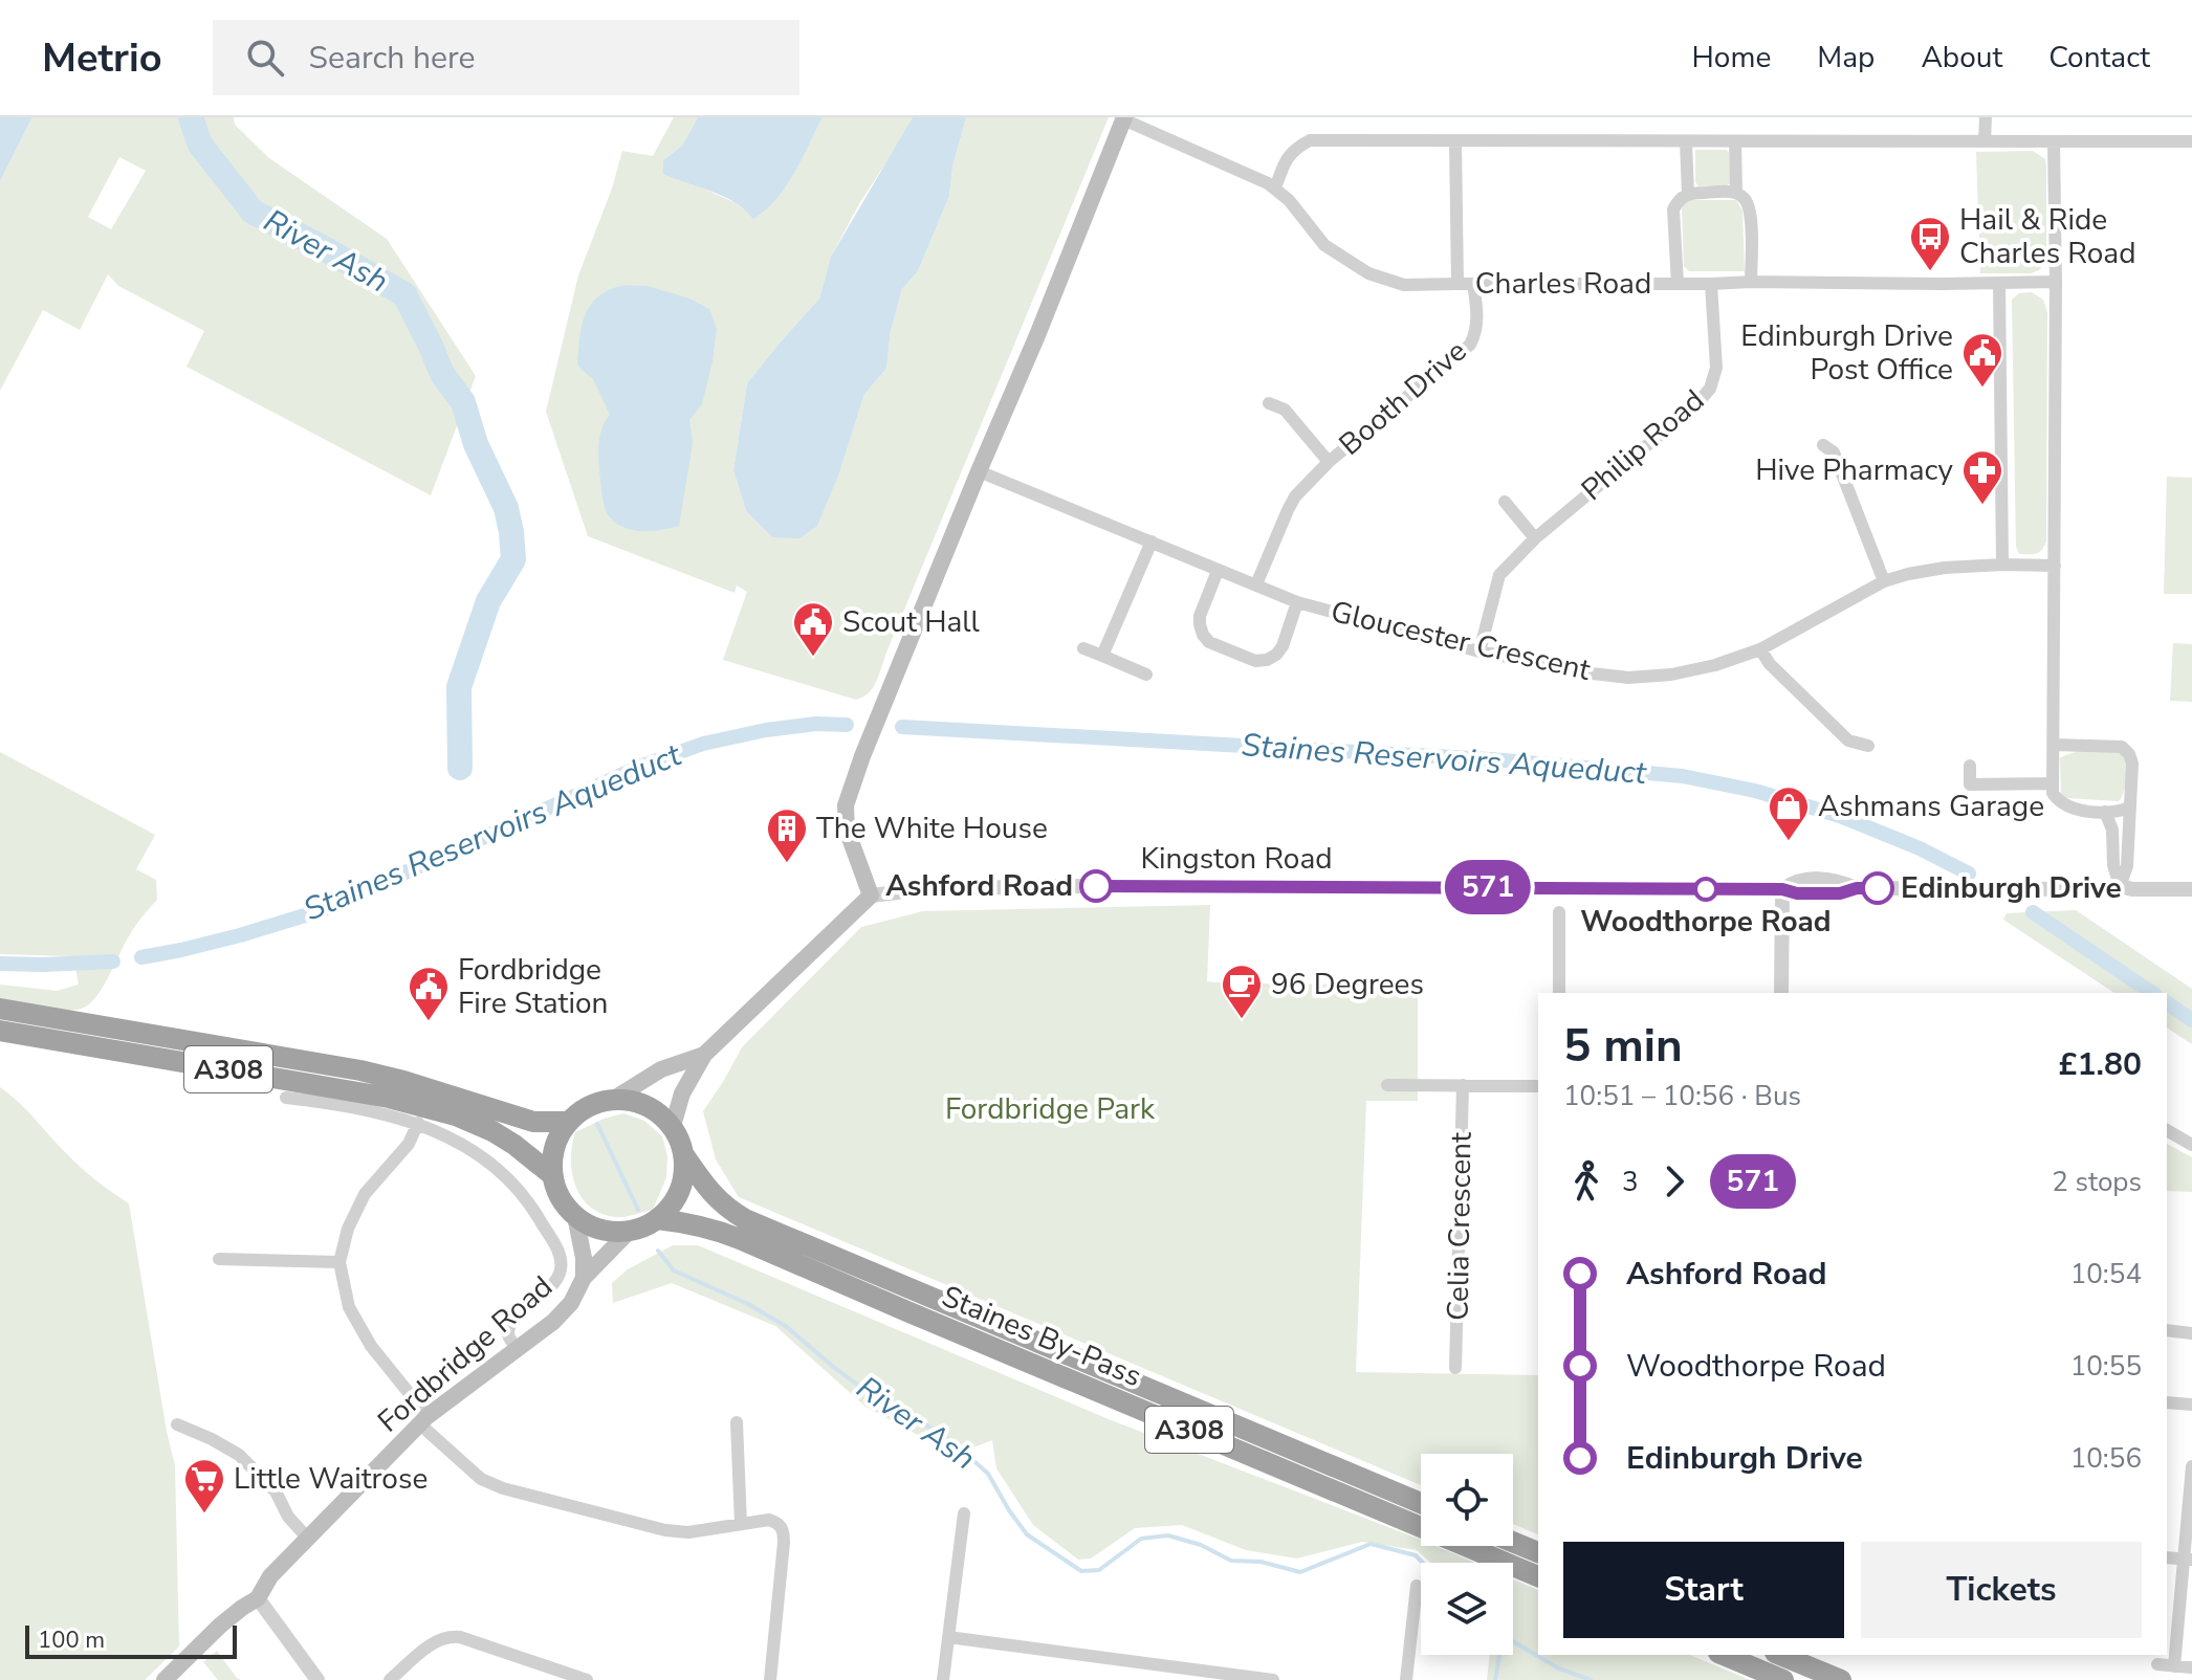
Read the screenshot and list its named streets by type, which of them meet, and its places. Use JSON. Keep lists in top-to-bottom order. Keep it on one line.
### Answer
{"streets":{"highway":["A308","Staines By-Pass"],"main road":["Fordbridge Road"],"street":["Charles Road","Booth Drive","Philip Road","Gloucester Crescent","Kingston Road","Celia Crescent"]},"crossings":[["Charles Road","Booth Drive"],["Charles Road","Philip Road"],["Booth Drive","Gloucester Crescent"],["Philip Road","Gloucester Crescent"],["A308","Staines By-Pass"],["A308","Fordbridge Road"],["Staines By-Pass","Fordbridge Road"]],"water":["River Ash","Staines Reservoirs Aqueduct"],"parks":["Fordbridge Park"],"places":{"bus stop":["Hail & Ride Charles Road"],"public building":["Edinburgh Drive Post Office","Scout Hall","Fordbridge Fire Station"],"pharmacy":["Hive Pharmacy"],"shop":["Ashmans Garage"],"building":["The White House"],"other":["Ashford Road","Edinburgh Drive","Woodthorpe Road"],"cafe":["96 Degrees"],"supermarket":["Little Waitrose"]},"lines":["bus line 571"],"scale_bar":"100 m","page":{"header":"Metrio","search":"Search here","nav":["Home","Map","About","Contact"],"on_map":"571","heading":["5 min","10:51 – 10:56 · Bus","£1.80"],"legs":["3","571","2 stops"],"list":[{"name":"Ashford Road","value":"10:54"},{"name":"Woodthorpe Road","value":"10:55"},{"name":"Edinburgh Drive","value":"10:56"}],"buttons":["Start","Tickets"],"scale":"100 m"}}
